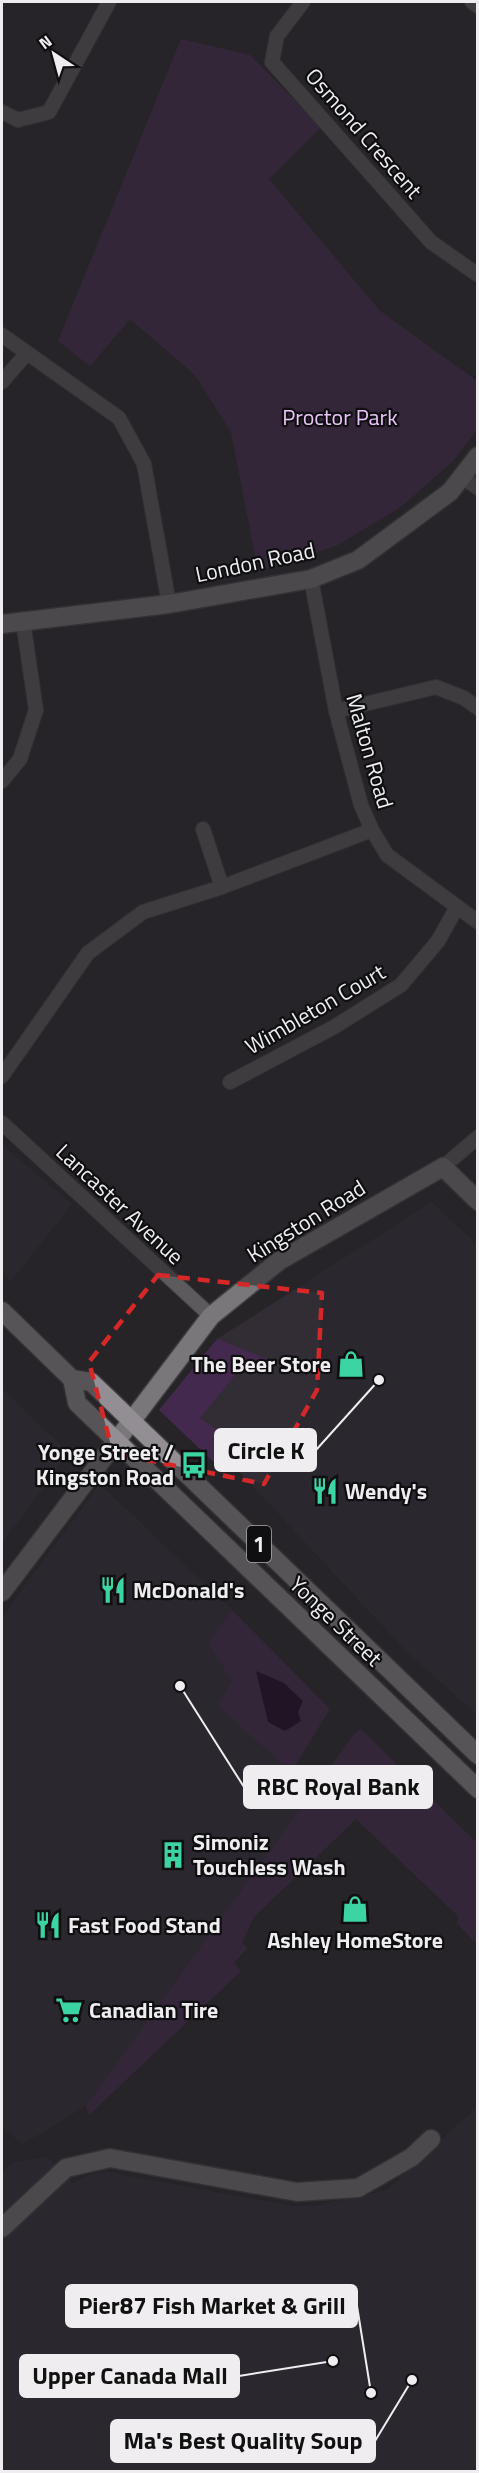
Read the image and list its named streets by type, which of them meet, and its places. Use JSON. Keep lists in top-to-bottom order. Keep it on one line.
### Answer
{"streets":{"main road":["1","Yonge Street"],"street":["Osmond Crescent","London Road","Malton Road","Wimbleton Court","Lancaster Avenue","Kingston Road"]},"crossings":[["London Road","Malton Road"],["Malton Road","Wimbleton Court"],["Lancaster Avenue","Kingston Road"],["Kingston Road","Yonge Street"]],"parks":["Proctor Park"],"places":{"shop":["The Beer Store","Ashley HomeStore"],"other":["Circle K","RBC Royal Bank","Upper Canada Mall","Ma's Best Quality Soup","Pier87 Fish Market & Grill"],"bus stop":["Yonge Street / Kingston Road"],"restaurant":["Wendy's","McDonald's","Fast Food Stand"],"building":["Simoniz Touchless Wash"],"supermarket":["Canadian Tire"]},"north":"top left"}
